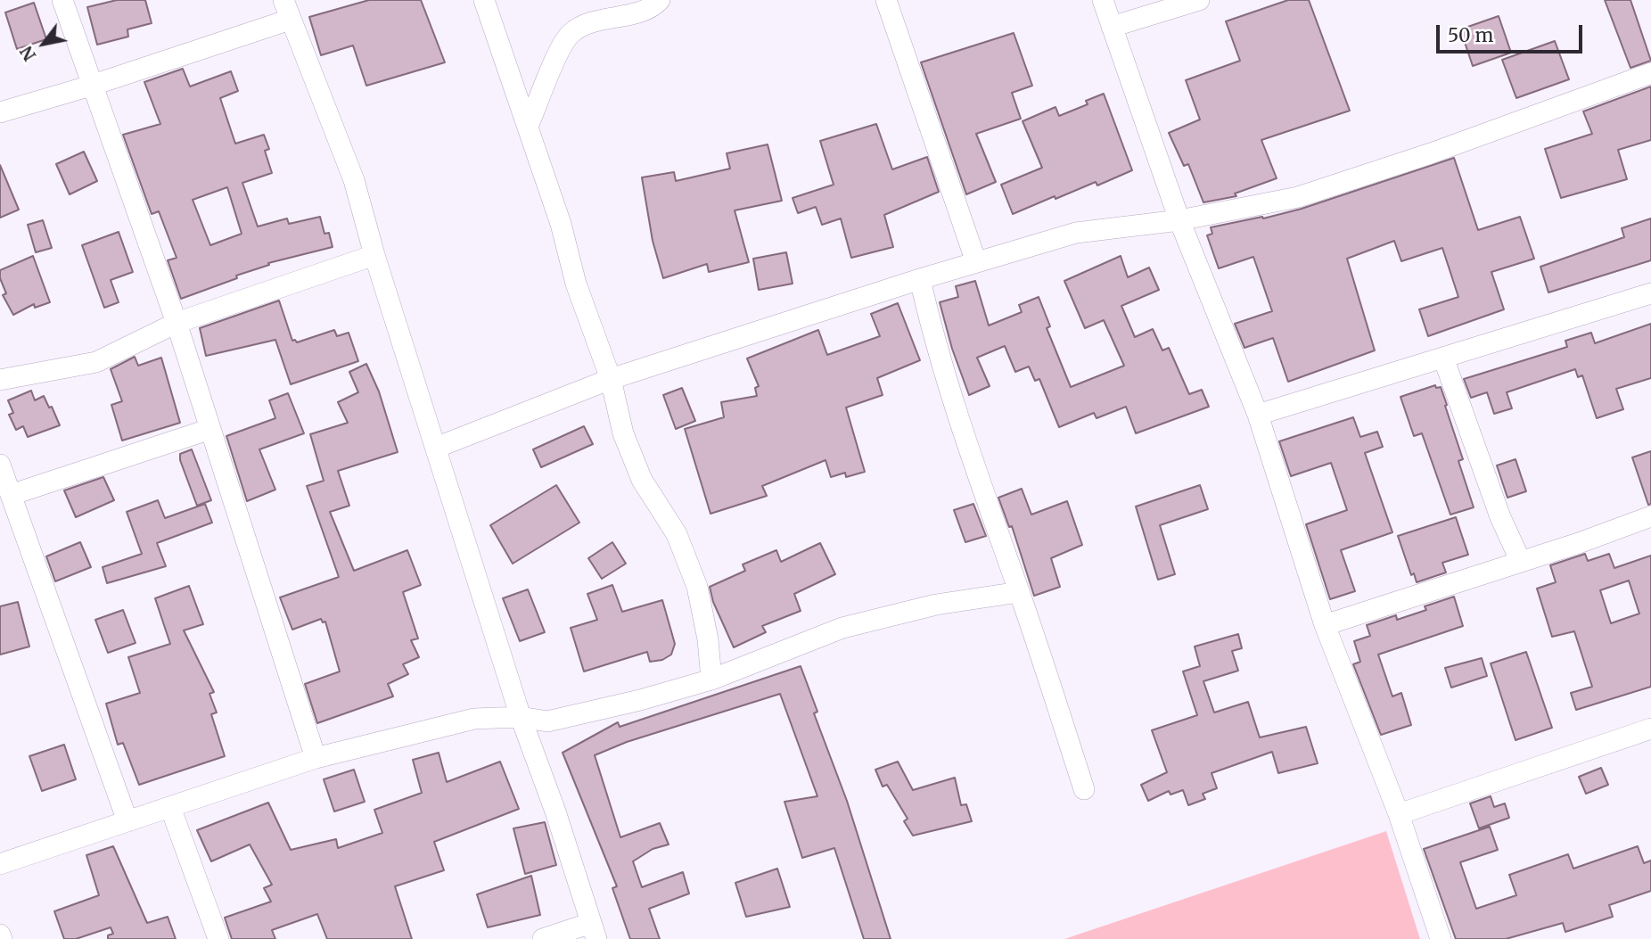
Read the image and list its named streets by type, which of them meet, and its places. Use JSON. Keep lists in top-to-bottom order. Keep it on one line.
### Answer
{"scale_bar":"50 m","north":"bottom left"}
